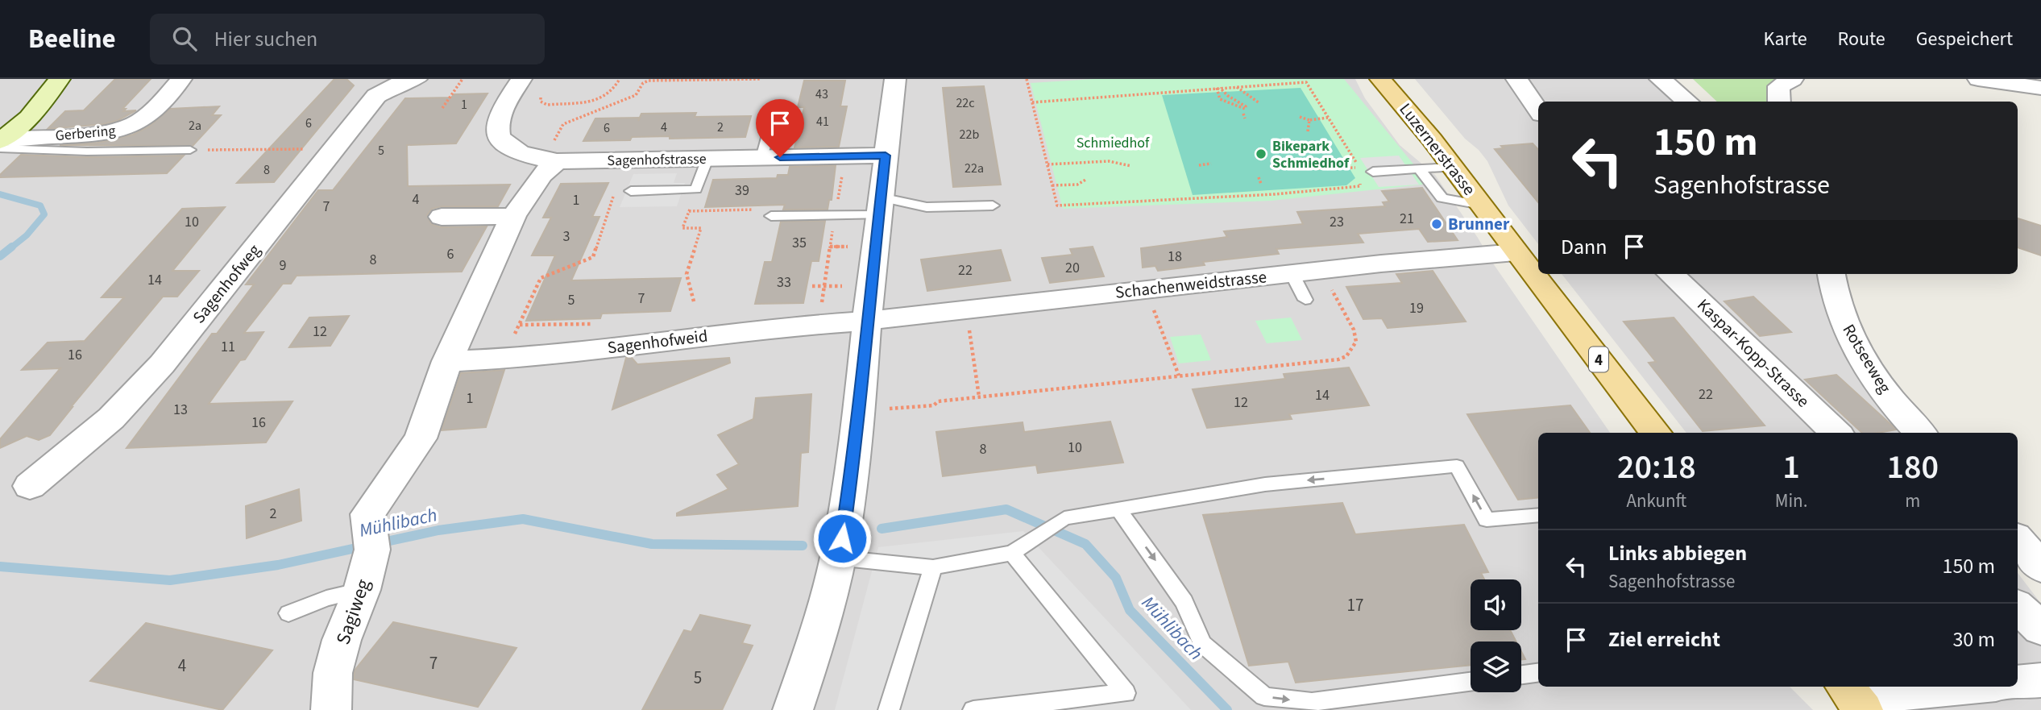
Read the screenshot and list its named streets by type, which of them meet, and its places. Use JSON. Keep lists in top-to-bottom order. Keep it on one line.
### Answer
{"streets":{"main road":["Luzernerstrasse","4"],"street":["Gerbering","Sagenhofstrasse","Sagenhofweg","Schachenweidstrasse","Sagenhofweid","Kaspar-Kopp-Strasse","Rotseeweg","Sagiweg"]},"crossings":[["Luzernerstrasse","Schachenweidstrasse"],["Schachenweidstrasse","Sagenhofweid"],["Sagenhofweid","Sagiweg"]],"water":["Mühlibach"],"parks":["Schmiedhof"],"places":["Bikepark Schmiedhof","Brunner"],"house_numbers":["43","22c","1","41","6","2a","4","2","6","22b","5","22a","8","39","4","1","7","21","10","23","3","35","6","18","8","9","20","22","14","33","7","5","19","12","11","16","22","14","1","12","13","16","10","8","2","17","7","4","5"],"page":{"header":"Beeline","search":"Hier suchen","nav":["Karte","Route","Gespeichert"],"turn":["150 m","Sagenhofstrasse"],"then":"Dann","eta":["20:18","Ankunft","1","Min.","180","m"],"list":[{"name":"Links abbiegen","note":"Sagenhofstrasse","value":"150 m"},{"name":"Ziel erreicht","value":"30 m"}]}}
